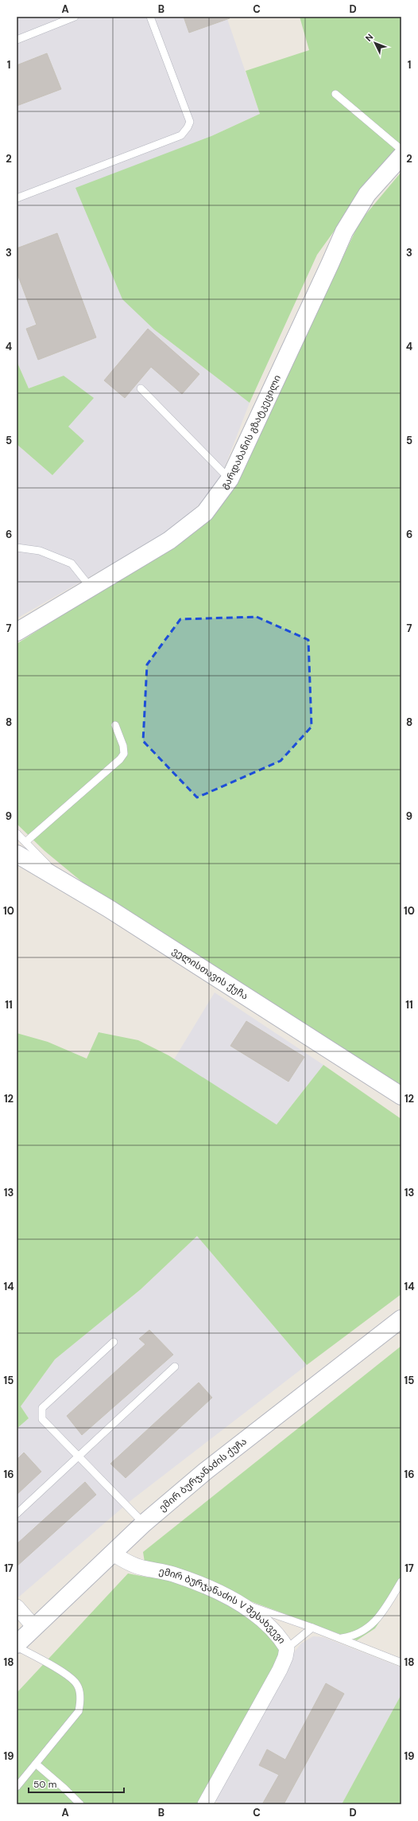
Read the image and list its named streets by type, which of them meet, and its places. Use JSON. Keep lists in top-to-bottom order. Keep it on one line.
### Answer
{"streets":{"street":["გარდაბანის გზატკეცილი","ველისთავის ქუჩა","ემირ ბურჯანაძის ქუჩა","ემირ ბურჯანაძის V შესახვევი"]},"crossings":[["ემირ ბურჯანაძის ქუჩა","ემირ ბურჯანაძის V შესახვევი"]],"scale_bar":"50 m","north":"top left","grid":{"columns":["A","B","C","D"],"rows":["1","2","3","4","5","6","7","8","9","10","11","12","13","14","15","16","17","18","19"]}}
